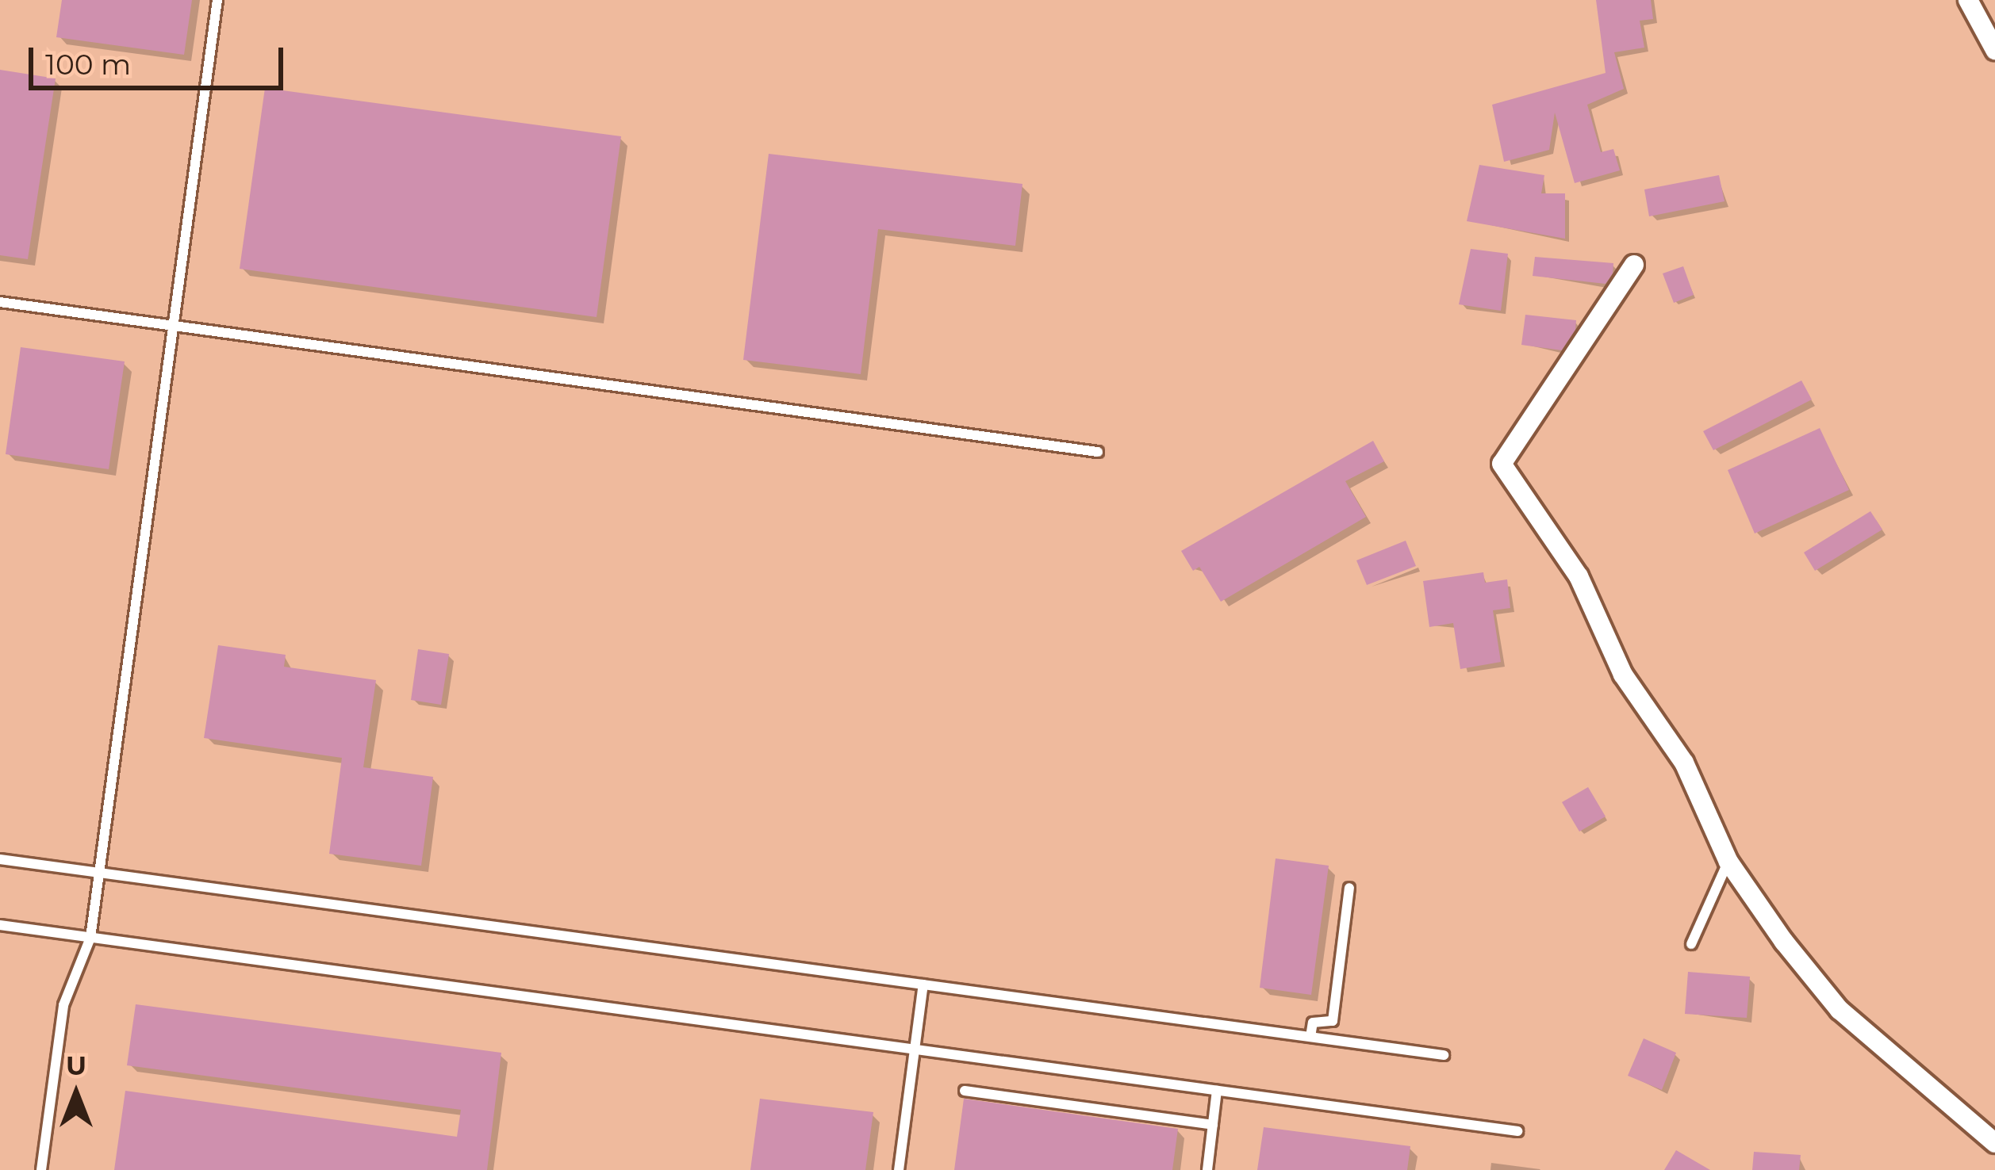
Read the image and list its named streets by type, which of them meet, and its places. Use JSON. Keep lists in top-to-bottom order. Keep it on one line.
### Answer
{"scale_bar":"100 m","north":"top"}
